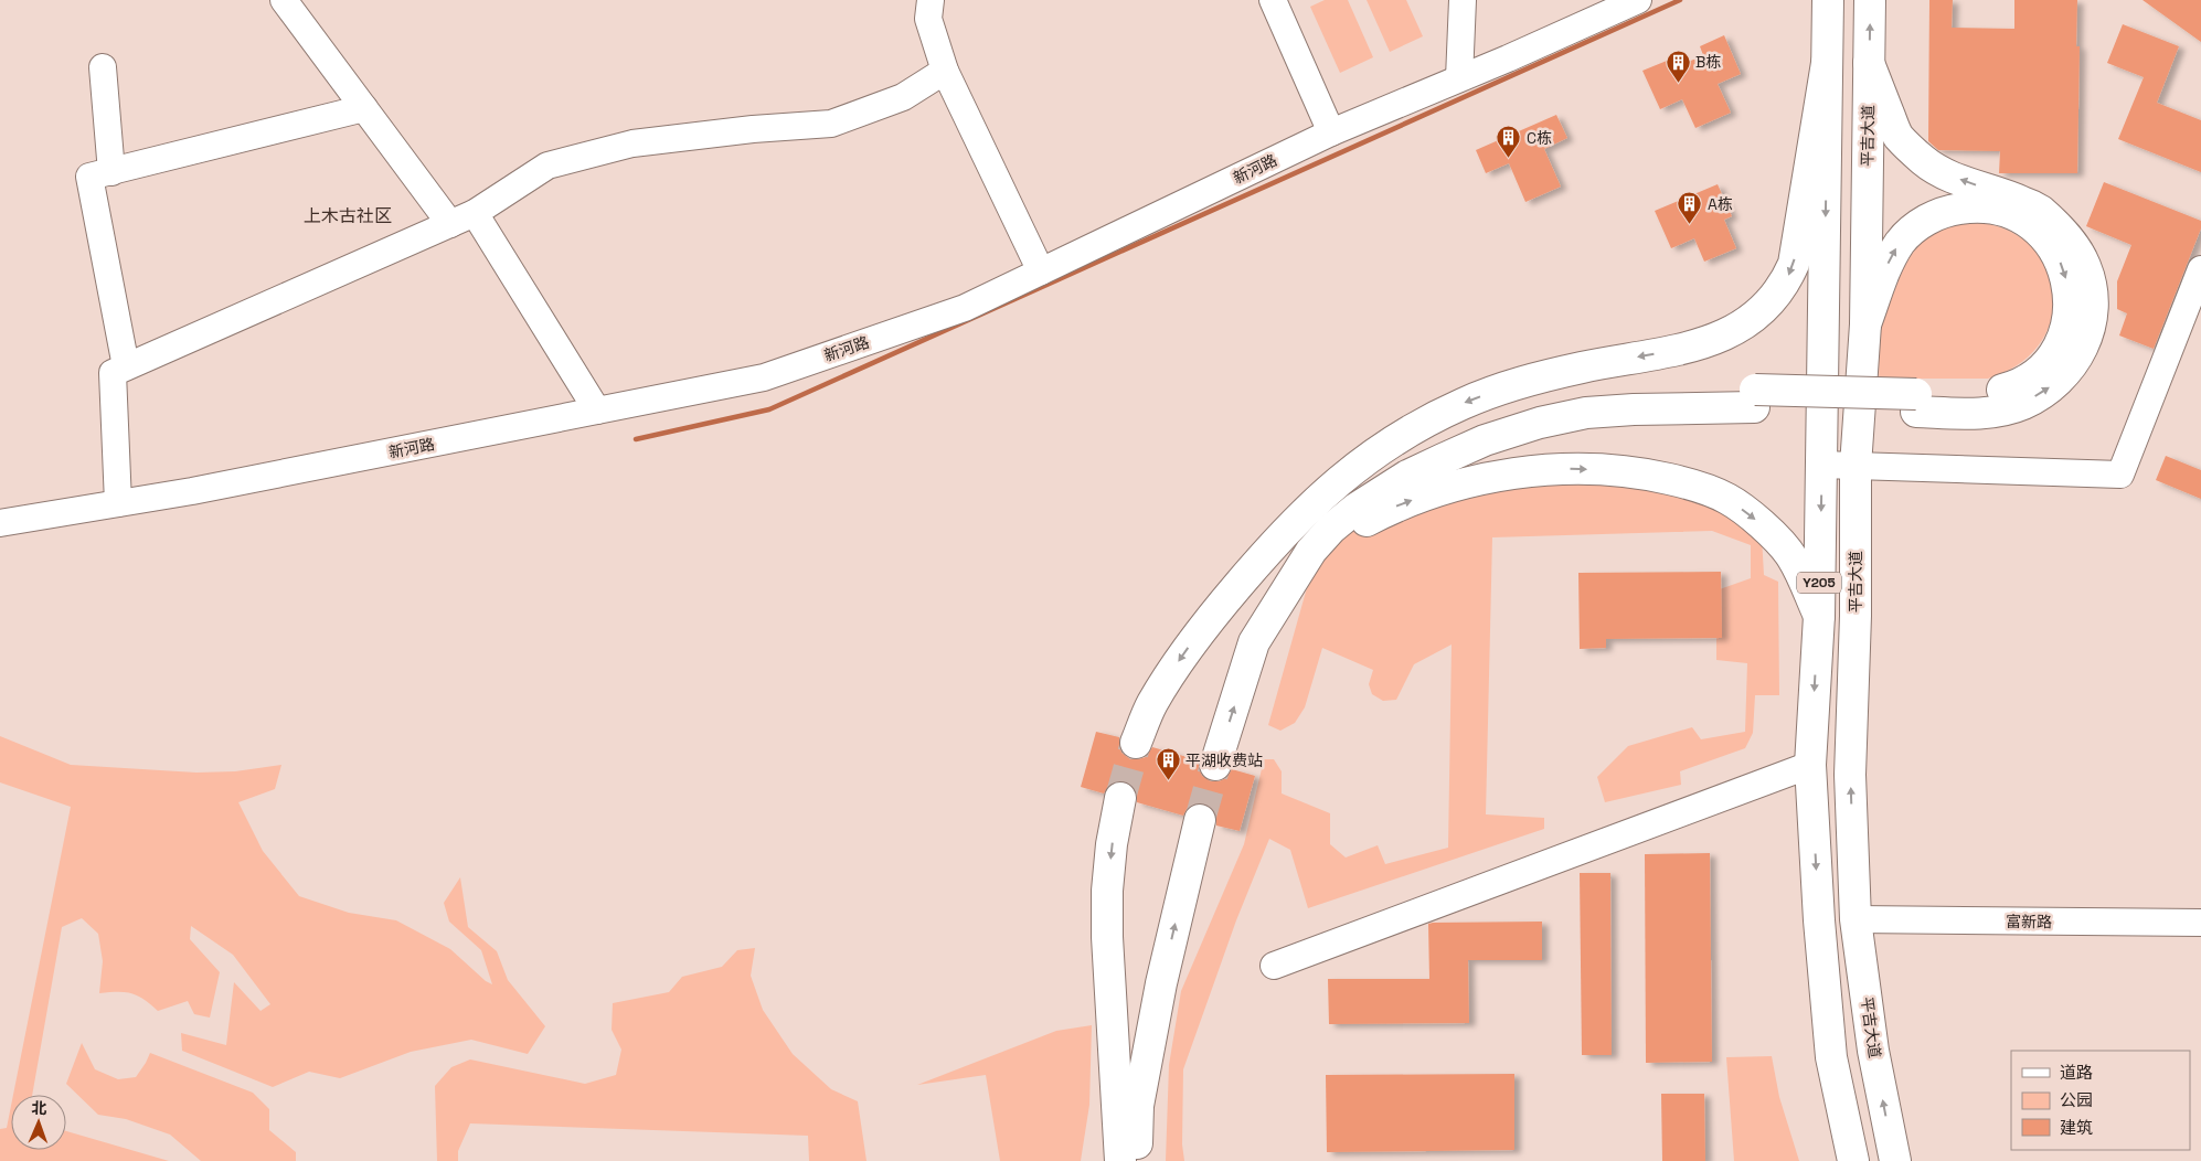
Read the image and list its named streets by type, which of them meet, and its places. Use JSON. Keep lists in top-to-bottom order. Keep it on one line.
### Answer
{"streets":{"main road":["平吉大道","Y205"],"street":["新河路","富新路"]},"crossings":[["平吉大道","富新路"]],"districts":["上木古社区"],"places":{"building":["B栋","C栋","A栋","平湖收费站"]},"legend":["道路","公园","建筑"],"north":"top"}
